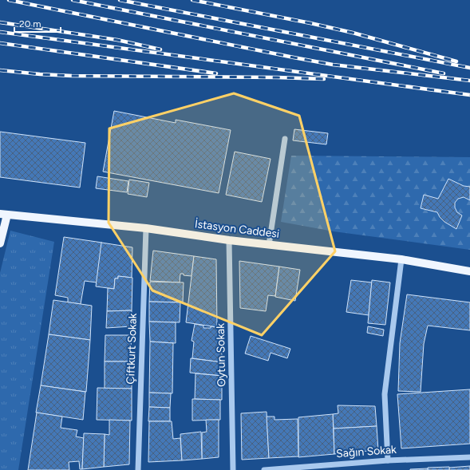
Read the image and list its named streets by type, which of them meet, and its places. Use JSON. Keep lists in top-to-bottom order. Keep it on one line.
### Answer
{"streets":{"main road":["İstasyon Caddesi"],"street":["Çiftkurt Sokak","Oytun Sokak","Sağın Sokak"]},"crossings":[["İstasyon Caddesi","Çiftkurt Sokak"],["İstasyon Caddesi","Oytun Sokak"]],"scale_bar":"20 m"}
